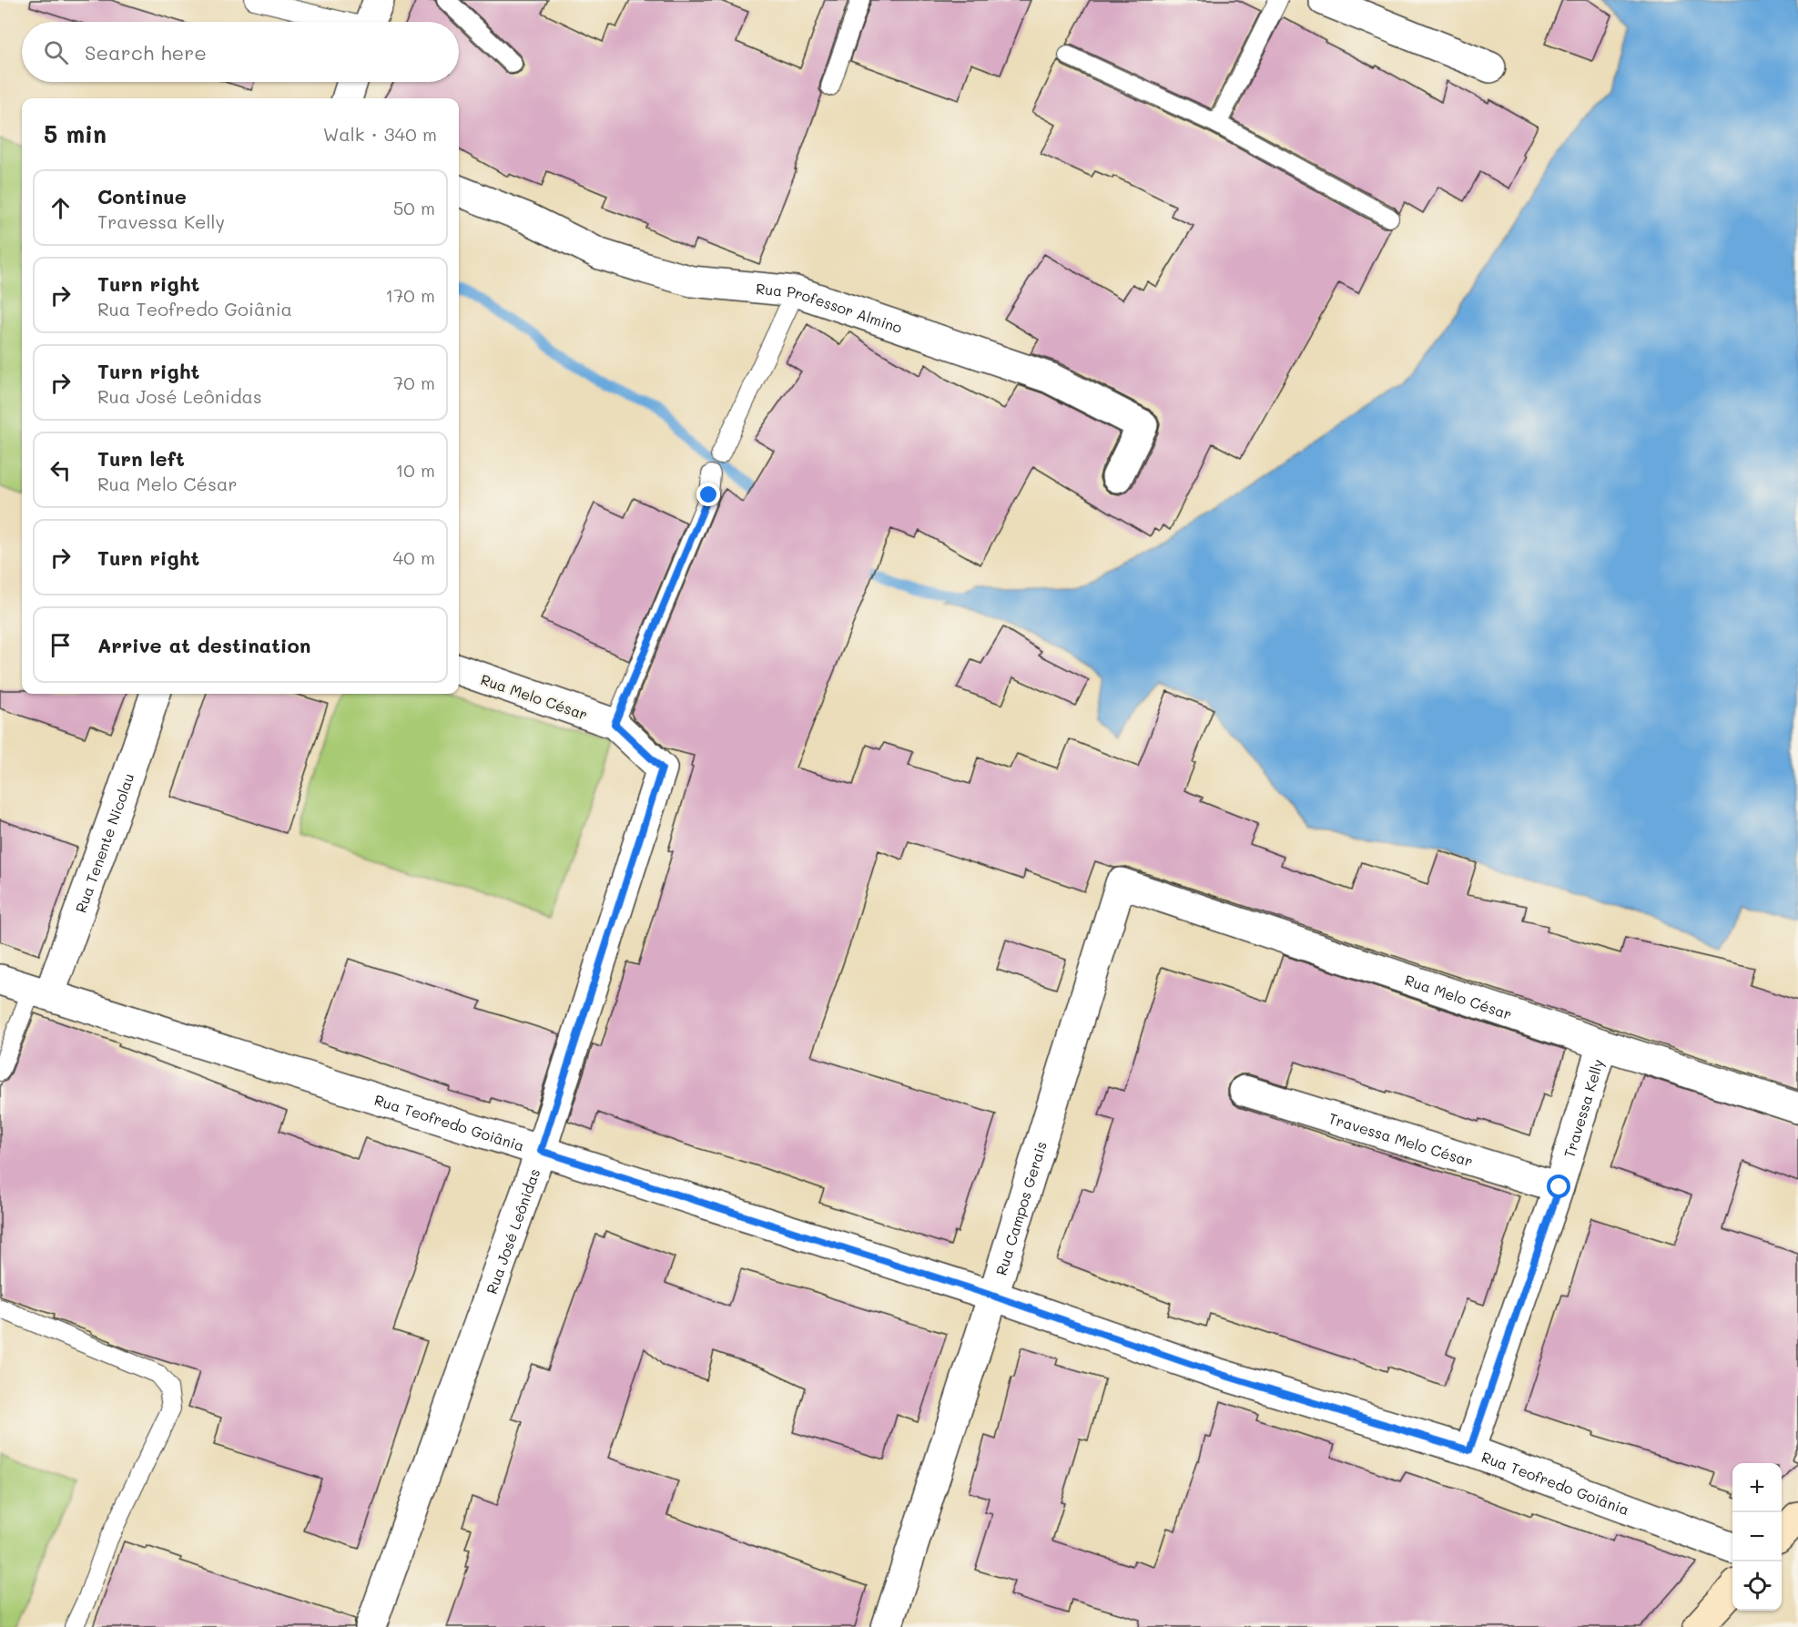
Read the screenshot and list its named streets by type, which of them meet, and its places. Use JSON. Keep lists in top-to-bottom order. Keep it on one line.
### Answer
{"streets":{"street":["Rua Professor Almino","Rua Melo César","Rua Tenente Nicolau","Travessa Kelly","Rua Teofredo Goiânia","Travessa Melo César","Rua Campos Gerais","Rua José Leônidas"]},"crossings":[["Rua Melo César","Travessa Kelly"],["Rua Melo César","Rua Campos Gerais"],["Rua Melo César","Rua José Leônidas"],["Rua Tenente Nicolau","Rua Teofredo Goiânia"],["Travessa Kelly","Rua Teofredo Goiânia"],["Travessa Kelly","Travessa Melo César"],["Rua Teofredo Goiânia","Rua Campos Gerais"],["Rua Teofredo Goiânia","Rua José Leônidas"]],"page":{"search":"Search here","heading":["5 min","Walk · 340 m"],"list":[["Continue","Travessa Kelly","50 m"],["Turn right","Rua Teofredo Goiânia","170 m"],["Turn right","Rua José Leônidas","70 m"],["Turn left","Rua Melo César","10 m"],["Turn right","40 m"],"Arrive at destination"],"map_buttons":["+","−"]}}
